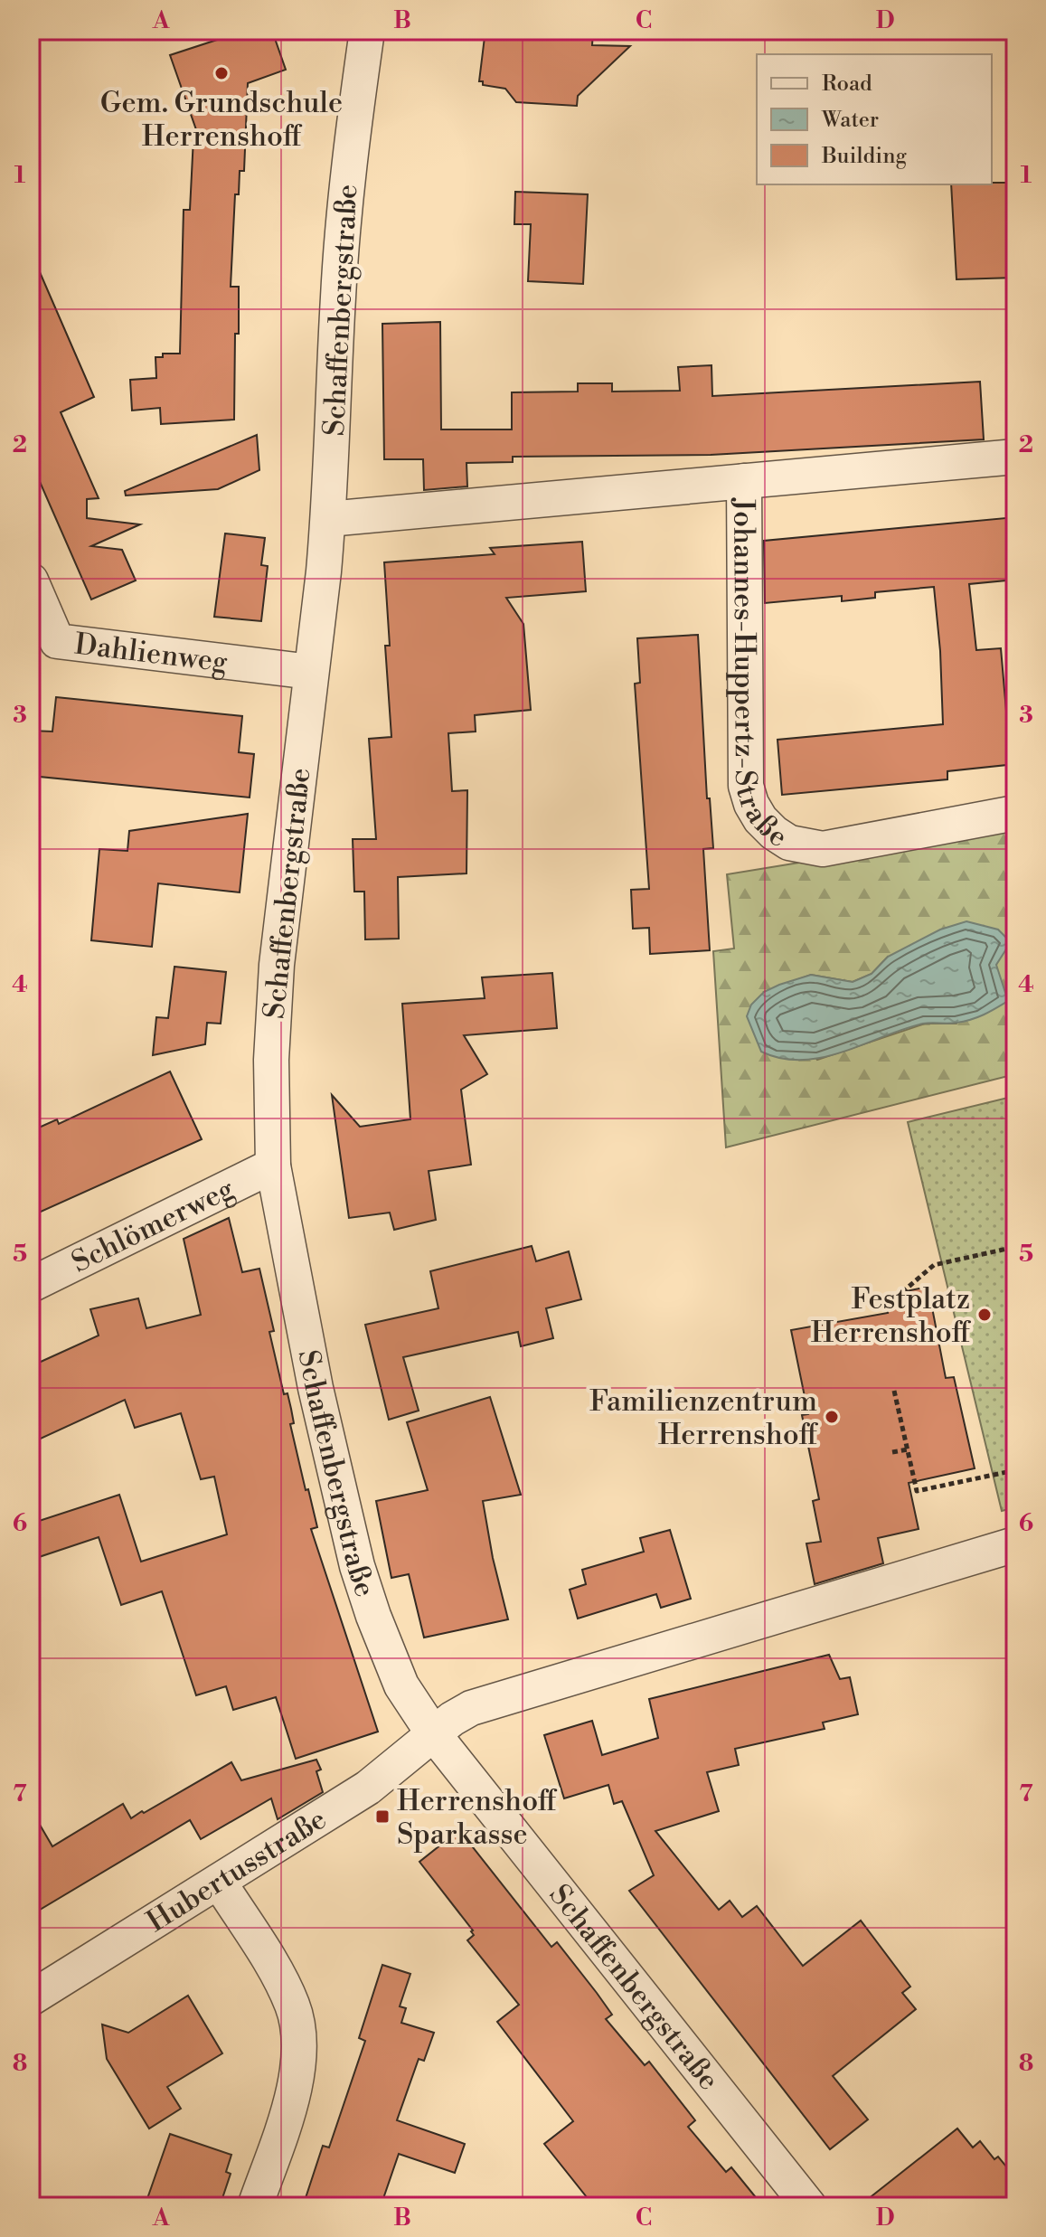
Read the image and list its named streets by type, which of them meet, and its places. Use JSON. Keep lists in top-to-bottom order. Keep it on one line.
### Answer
{"streets":{"street":["Schaffenbergstraße","Dahlienweg","Johannes-Huppertz-Straße","Schlömerweg","Hubertusstraße"]},"crossings":[["Schaffenbergstraße","Dahlienweg"],["Schaffenbergstraße","Johannes-Huppertz-Straße"],["Schaffenbergstraße","Schlömerweg"],["Schaffenbergstraße","Hubertusstraße"]],"places":{"other":["Gem. Grundschule Herrenshoff","Festplatz Herrenshoff","Familienzentrum Herrenshoff"],"transit":["Herrenshoff Sparkasse"]},"legend":["Road","Water","Building"],"grid":{"columns":["A","B","C","D"],"rows":["1","2","3","4","5","6","7","8"]}}
